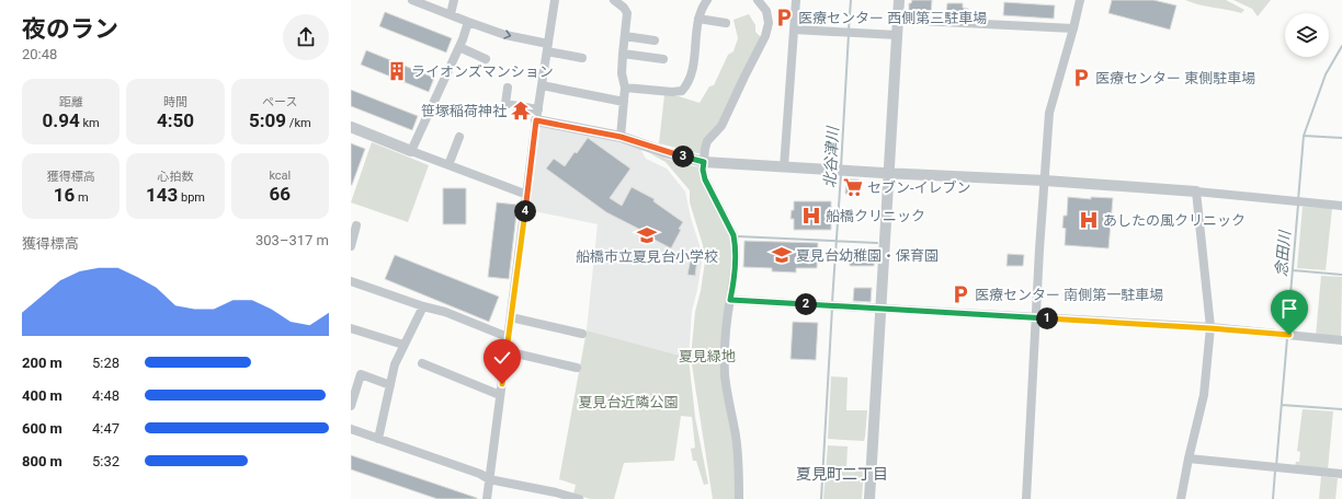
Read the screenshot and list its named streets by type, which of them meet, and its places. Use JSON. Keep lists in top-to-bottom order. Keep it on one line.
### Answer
{"districts":["夏見町二丁目"],"water":["北谷津川","念田川"],"parks":["夏見緑地","夏見台近隣公園"],"places":{"parking":["医療センター 西側第三駐車場","医療センター 東側駐車場","医療センター 南側第一駐車場"],"building":["ライオンズマンション"],"temple":["笹塚稲荷神社"],"supermarket":["セブン-イレブン"],"hospital":["船橋クリニック","あしたの風クリニック"],"school or university":["船橋市立夏見台小学校","夏見台幼稚園・保育園"]},"page":{"heading":["夜のラン","20:48"],"stats":[["距離","0.94 km"],["時間","4:50"],["ペース","5:09 /km"],["獲得標高","16 m"],["心拍数","143 bpm"],["kcal","66"]],"pins":["3","4","2","1"],"chart":["獲得標高","303–317 m"],"list":[{"name":"200 m","note":"5:28"},{"name":"400 m","note":"4:48"},{"name":"600 m","note":"4:47"},{"name":"800 m","note":"5:32"}]}}
